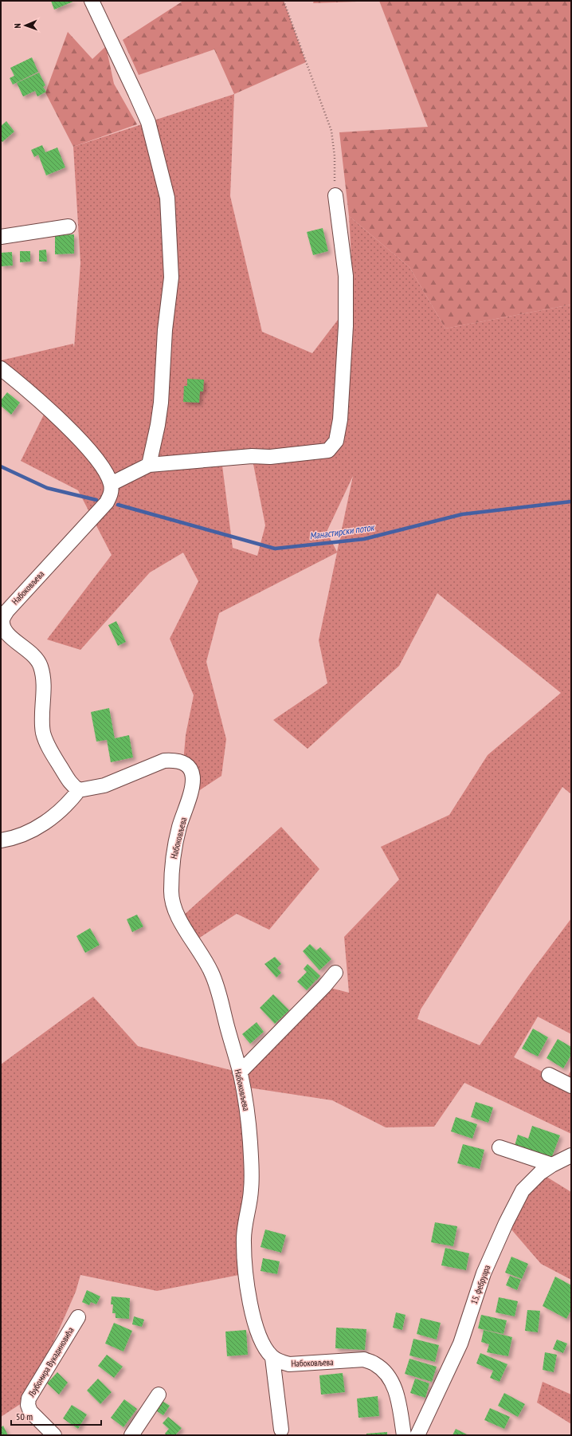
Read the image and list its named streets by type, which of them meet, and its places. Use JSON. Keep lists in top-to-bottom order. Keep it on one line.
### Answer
{"streets":{"street":["Набоковљева","15. фебруара","Љубомира Вукадиновића"]},"water":["Манастирски поток"],"scale_bar":"50 m","north":"left"}
